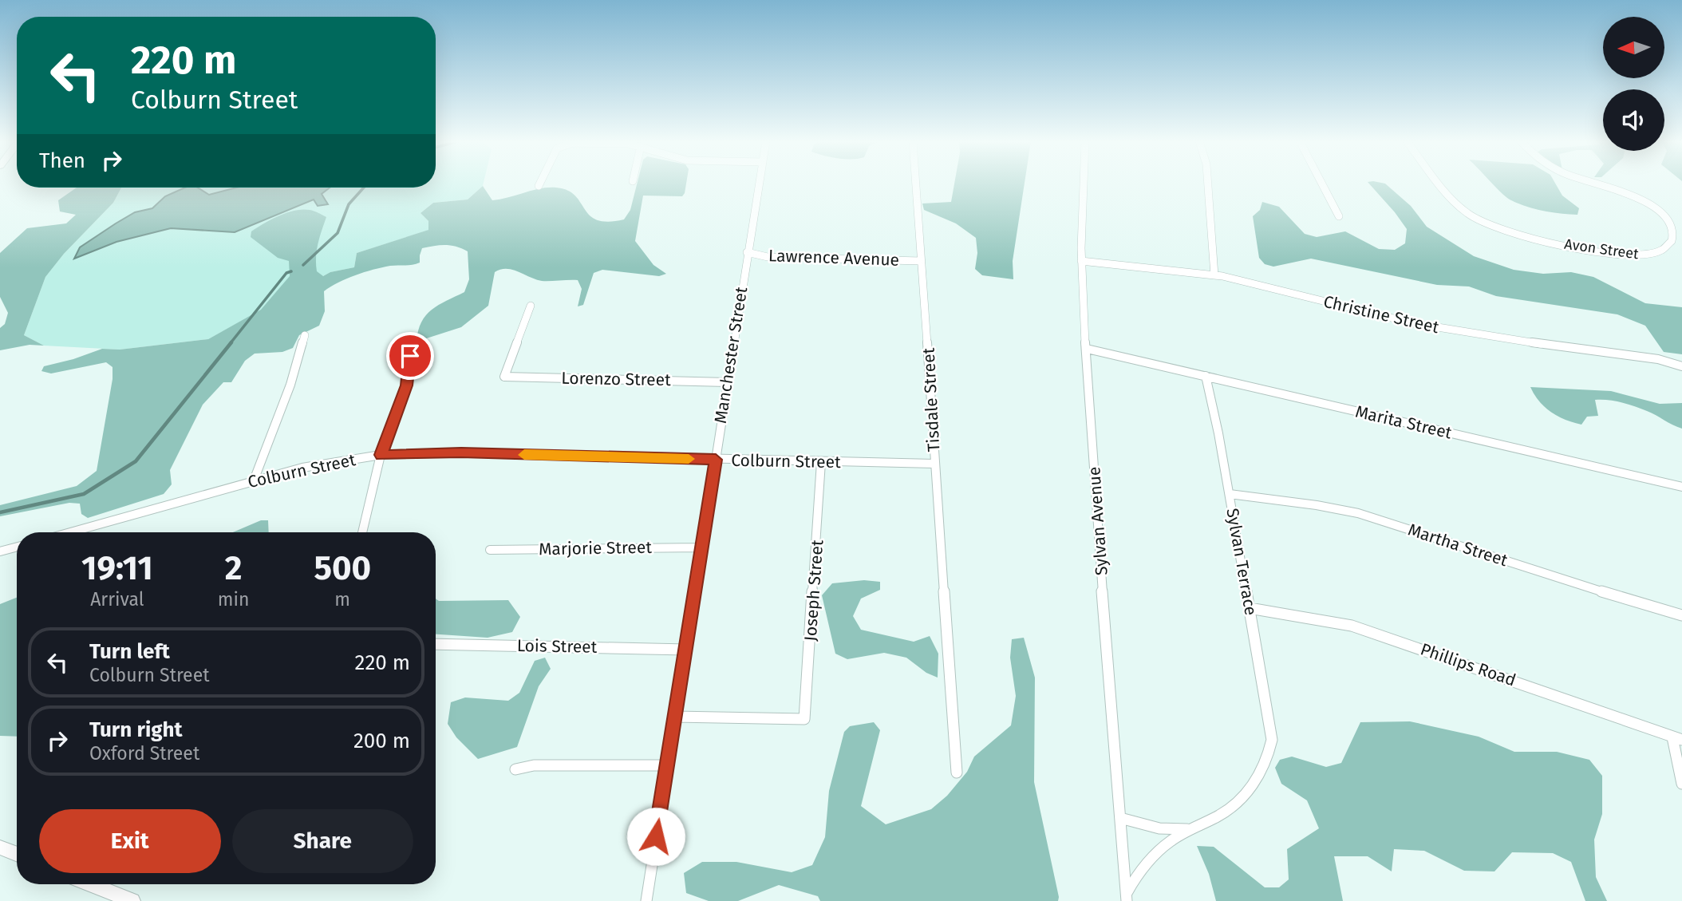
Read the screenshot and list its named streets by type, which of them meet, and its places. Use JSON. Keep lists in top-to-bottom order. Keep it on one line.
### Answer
{"streets":{"street":["Avon Street","Lawrence Avenue","Christine Street","Manchester Street","Lorenzo Street","Tisdale Street","Marita Street","Colburn Street","Sylvan Avenue","Martha Street","Marjorie Street","Sylvan Terrace","Joseph Street","Lois Street","Phillips Road"]},"crossings":[["Lawrence Avenue","Manchester Street"],["Lawrence Avenue","Tisdale Street"],["Christine Street","Sylvan Avenue"],["Manchester Street","Lorenzo Street"],["Manchester Street","Colburn Street"],["Manchester Street","Marjorie Street"],["Manchester Street","Joseph Street"],["Manchester Street","Lois Street"],["Tisdale Street","Colburn Street"],["Marita Street","Sylvan Terrace"],["Colburn Street","Joseph Street"],["Sylvan Avenue","Sylvan Terrace"],["Martha Street","Sylvan Terrace"],["Sylvan Terrace","Phillips Road"]],"north":"left","page":{"turn":["220 m","Colburn Street"],"then":"Then","eta":["19:11","Arrival","2","min","500","m"],"list":[{"name":"Turn left","note":"Colburn Street","value":"220 m"},{"name":"Turn right","note":"Oxford Street","value":"200 m"}],"buttons":["Exit","Share"]}}
